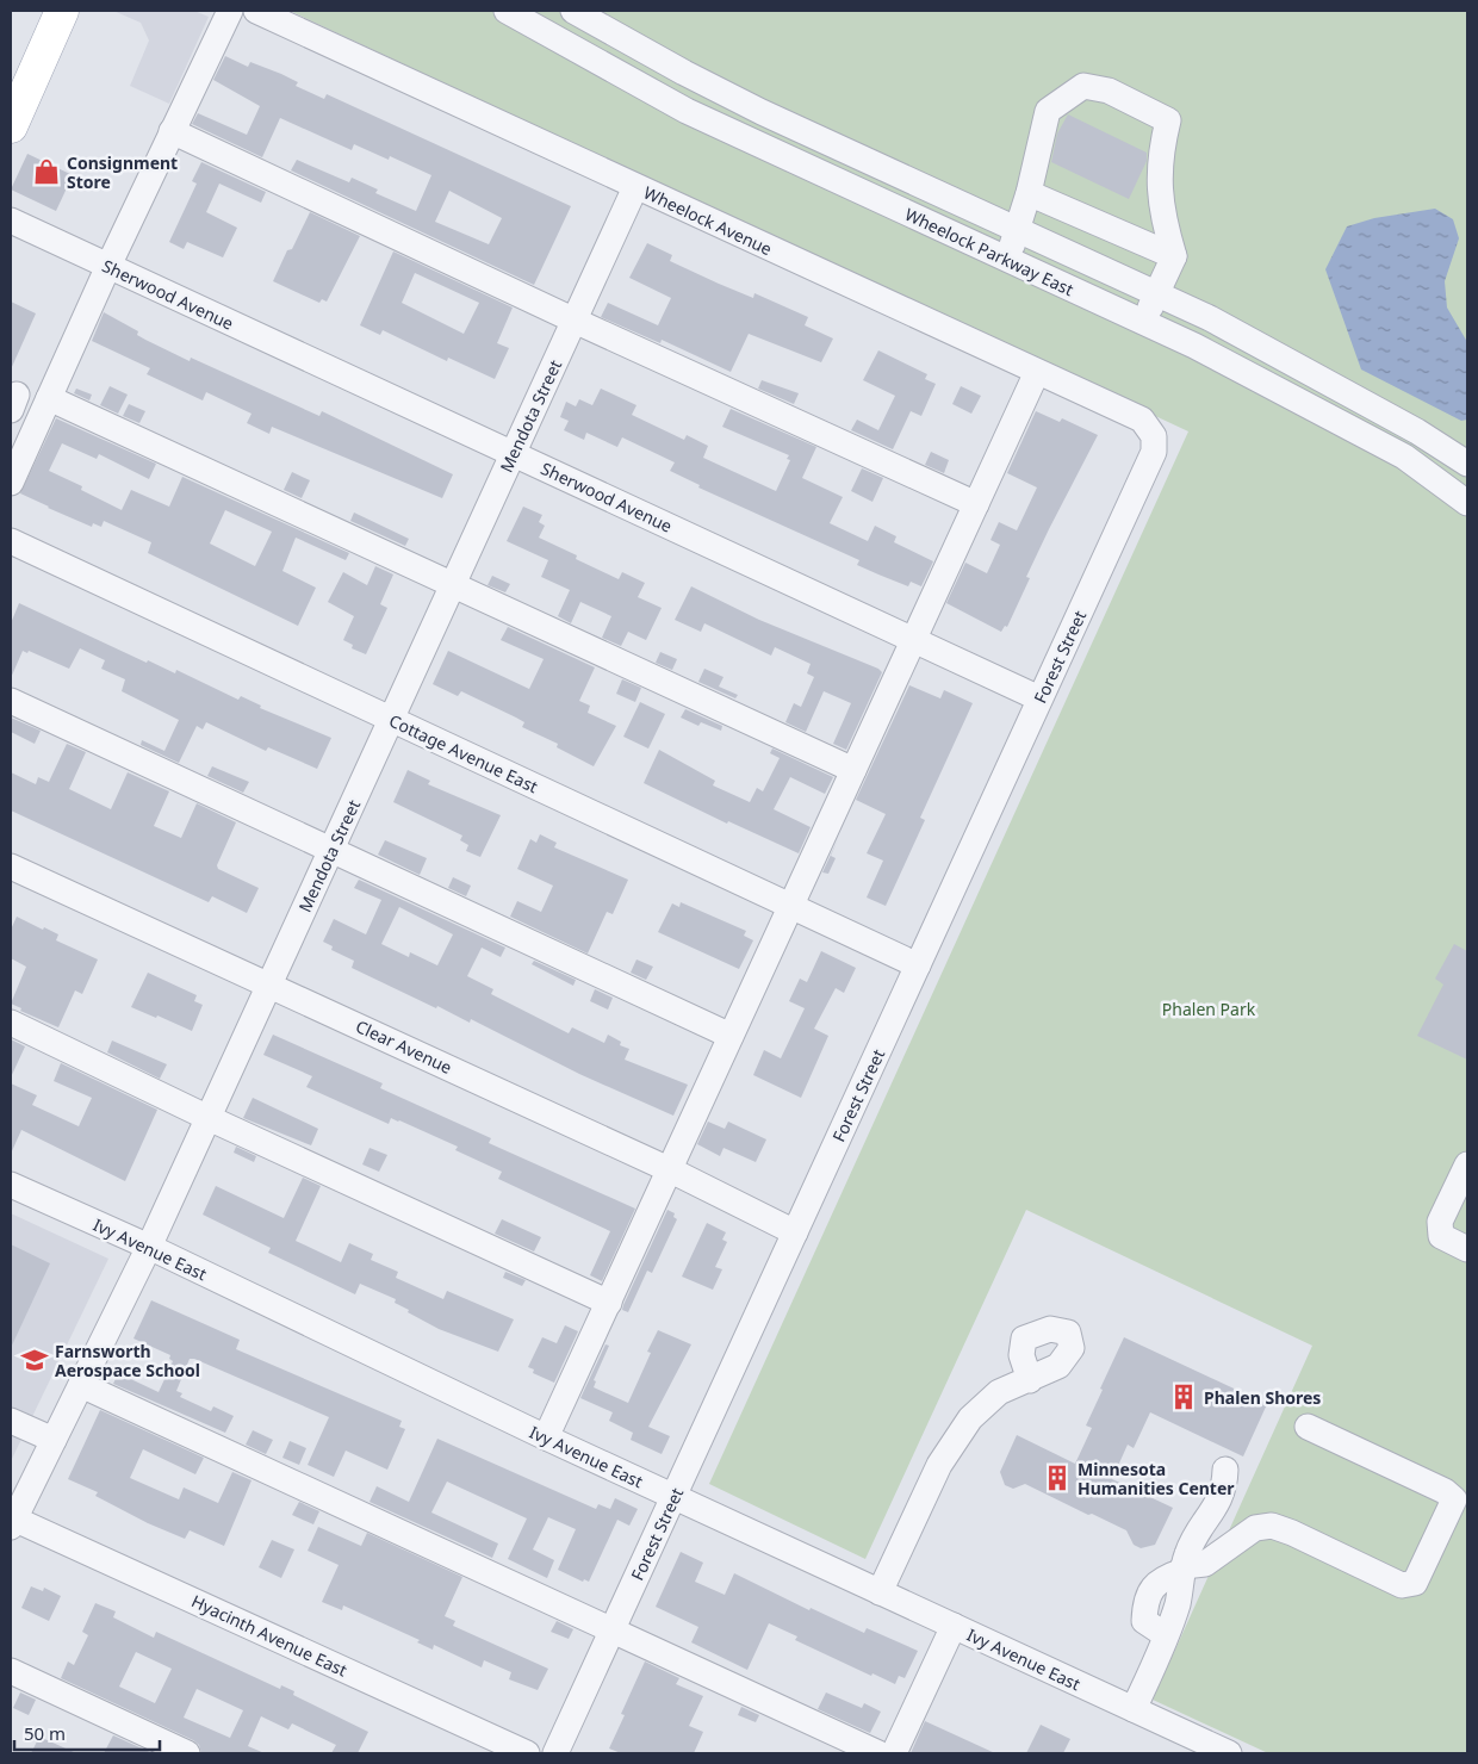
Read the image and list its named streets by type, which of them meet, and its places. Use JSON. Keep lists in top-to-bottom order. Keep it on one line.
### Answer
{"streets":{"street":["Wheelock Avenue","Wheelock Parkway East","Sherwood Avenue","Mendota Street","Forest Street","Cottage Avenue East","Clear Avenue","Ivy Avenue East","Hyacinth Avenue East"]},"crossings":[["Wheelock Avenue","Mendota Street"],["Wheelock Avenue","Forest Street"],["Sherwood Avenue","Mendota Street"],["Sherwood Avenue","Forest Street"],["Mendota Street","Cottage Avenue East"],["Mendota Street","Clear Avenue"],["Mendota Street","Ivy Avenue East"],["Mendota Street","Hyacinth Avenue East"],["Forest Street","Cottage Avenue East"],["Forest Street","Clear Avenue"],["Forest Street","Ivy Avenue East"]],"parks":["Phalen Park"],"places":{"shop":["Consignment Store"],"school or university":["Farnsworth Aerospace School"],"building":["Phalen Shores","Minnesota Humanities Center"]},"scale_bar":"50 m"}
